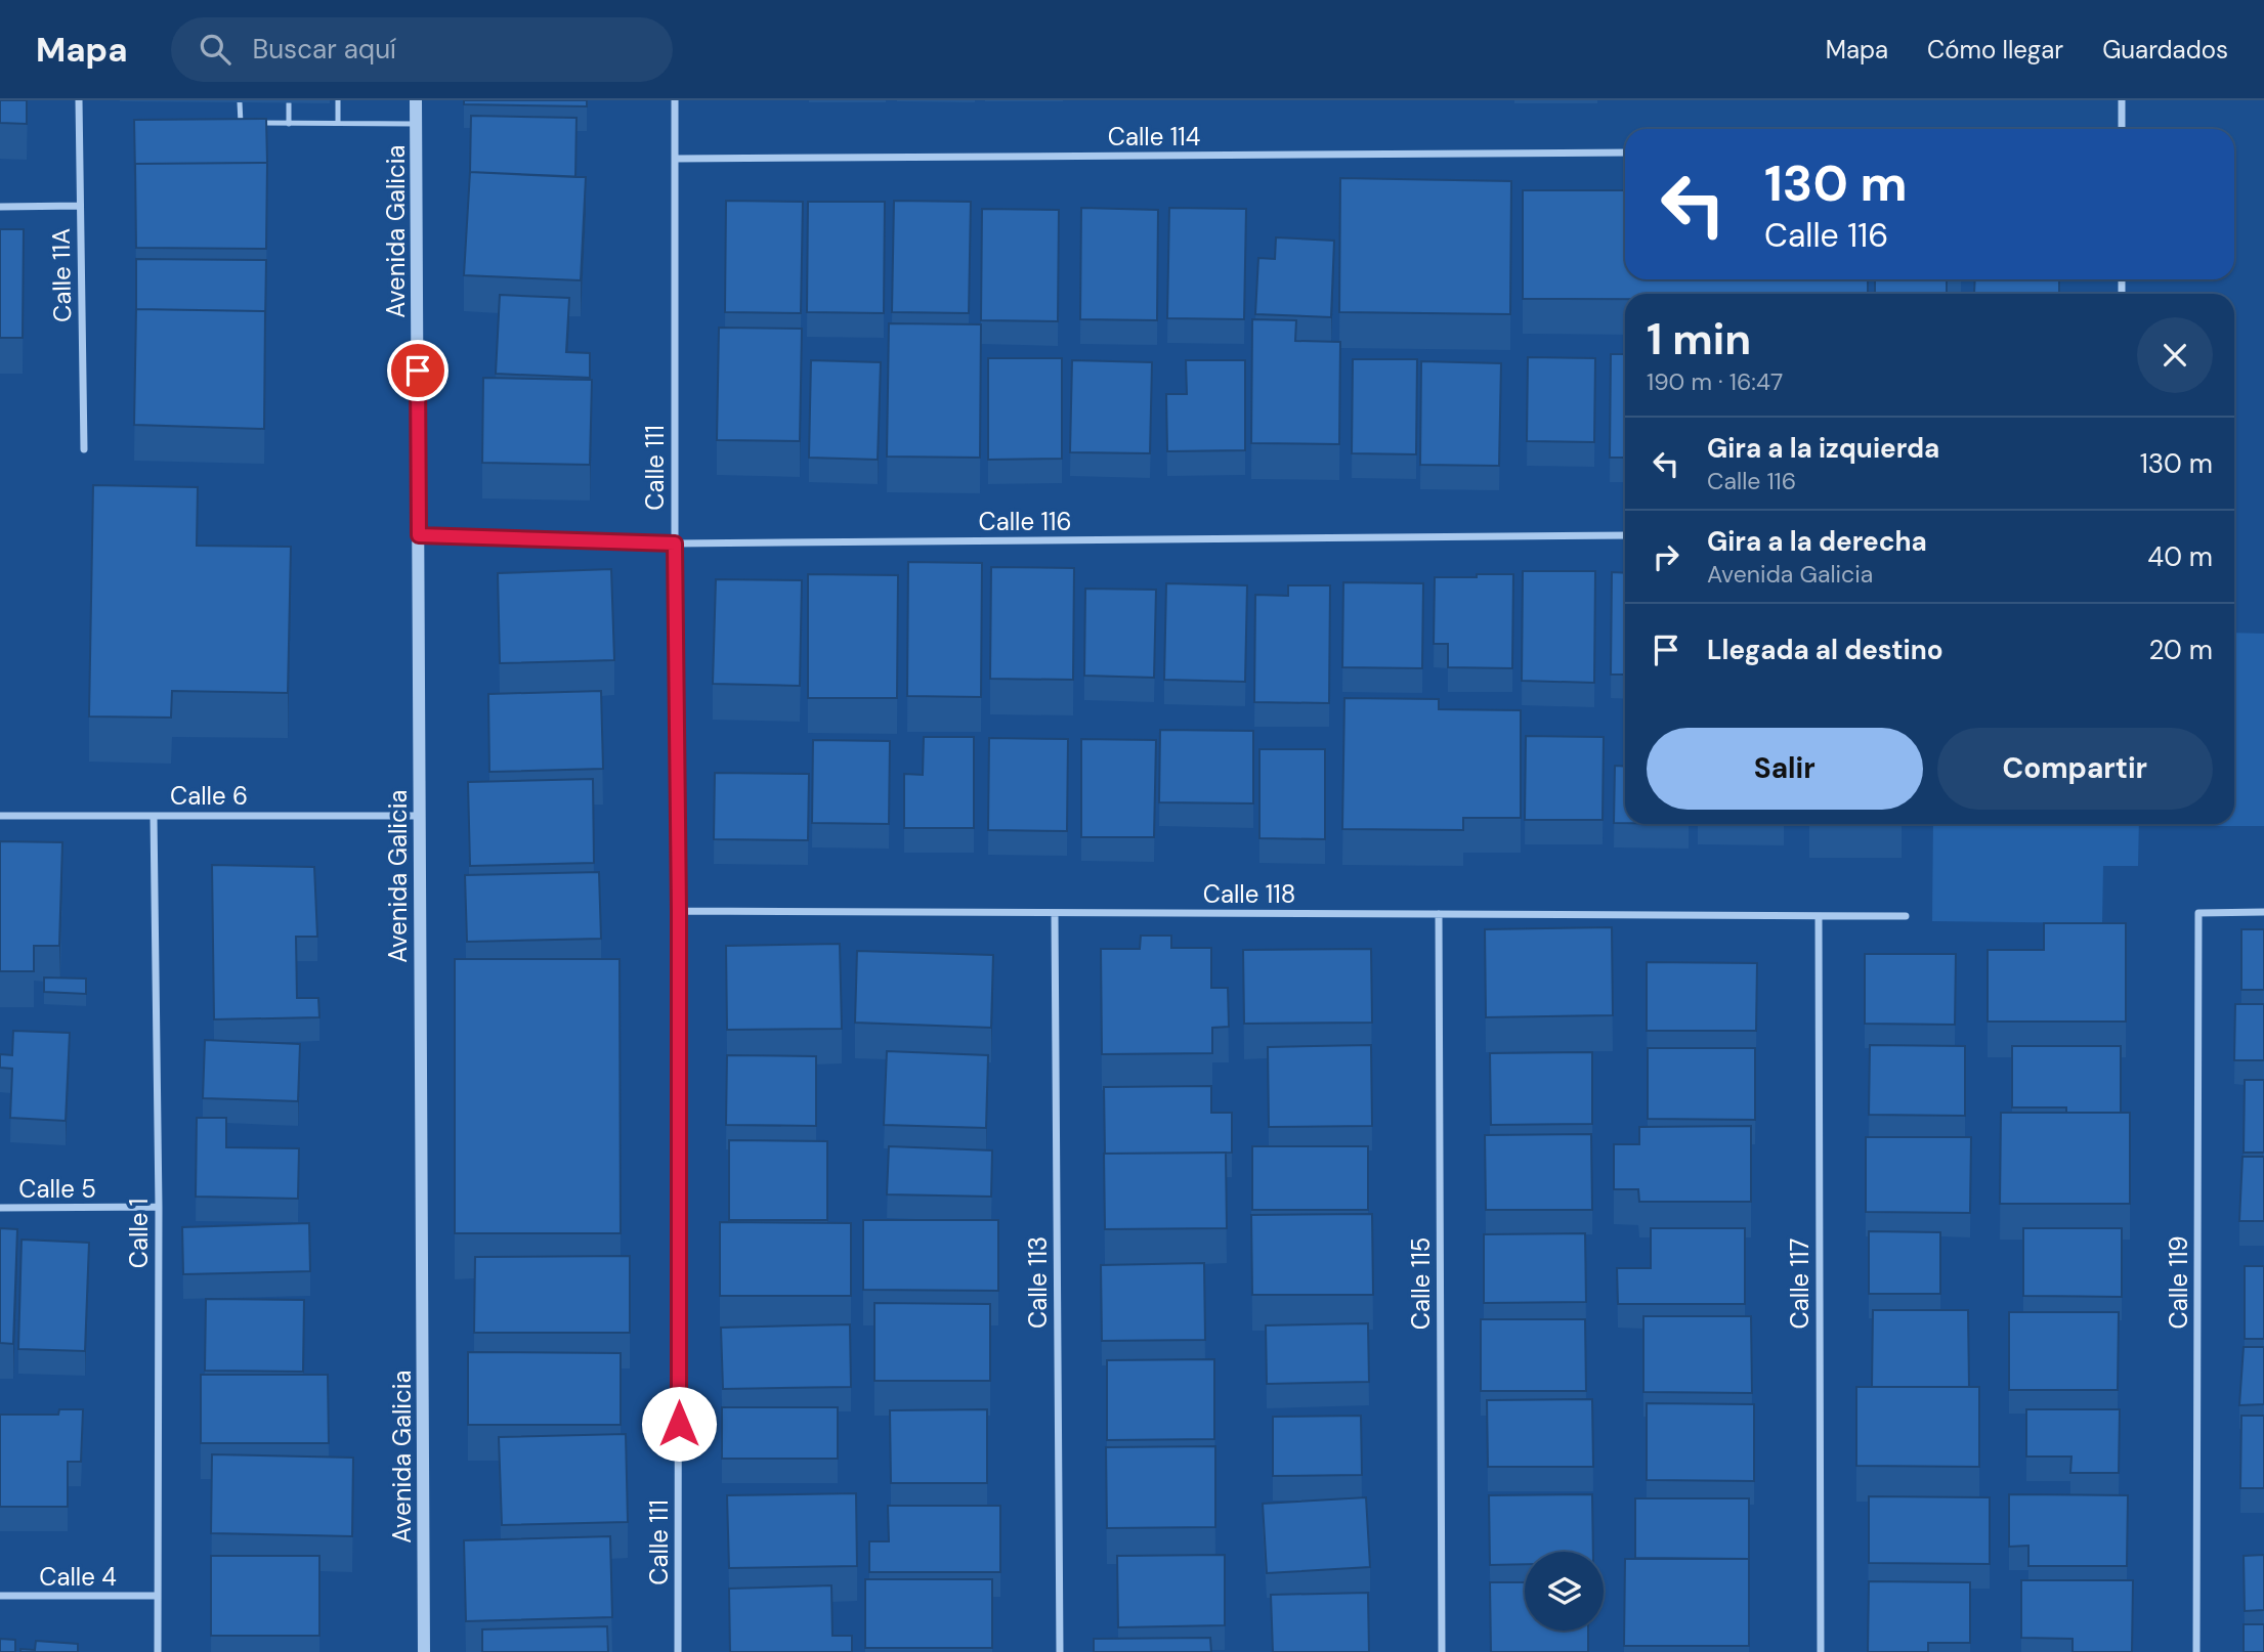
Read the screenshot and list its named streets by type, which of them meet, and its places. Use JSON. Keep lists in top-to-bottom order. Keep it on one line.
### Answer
{"streets":{"street":["Calle 114","Avenida Galicia","Calle 11A","Calle 111","Calle 116","Calle 6","Calle 118","Calle 5","Calle 1","Calle 113","Calle 119","Calle 115","Calle 117","Calle 4"]},"crossings":[["Calle 114","Calle 111"],["Avenida Galicia","Calle 116"],["Avenida Galicia","Calle 6"],["Calle 111","Calle 116"],["Calle 111","Calle 118"],["Calle 6","Calle 1"],["Calle 118","Calle 113"],["Calle 118","Calle 115"],["Calle 118","Calle 117"],["Calle 5","Calle 1"],["Calle 1","Calle 4"]],"page":{"header":"Mapa","search":"Buscar aquí","nav":["Mapa","Cómo llegar","Guardados"],"turn":["130 m","Calle 116"],"heading":["1 min","190 m · 16:47"],"list":[{"name":"Gira a la izquierda","note":"Calle 116","value":"130 m"},{"name":"Gira a la derecha","note":"Avenida Galicia","value":"40 m"},{"name":"Llegada al destino","value":"20 m"}],"buttons":["Salir","Compartir"]}}
